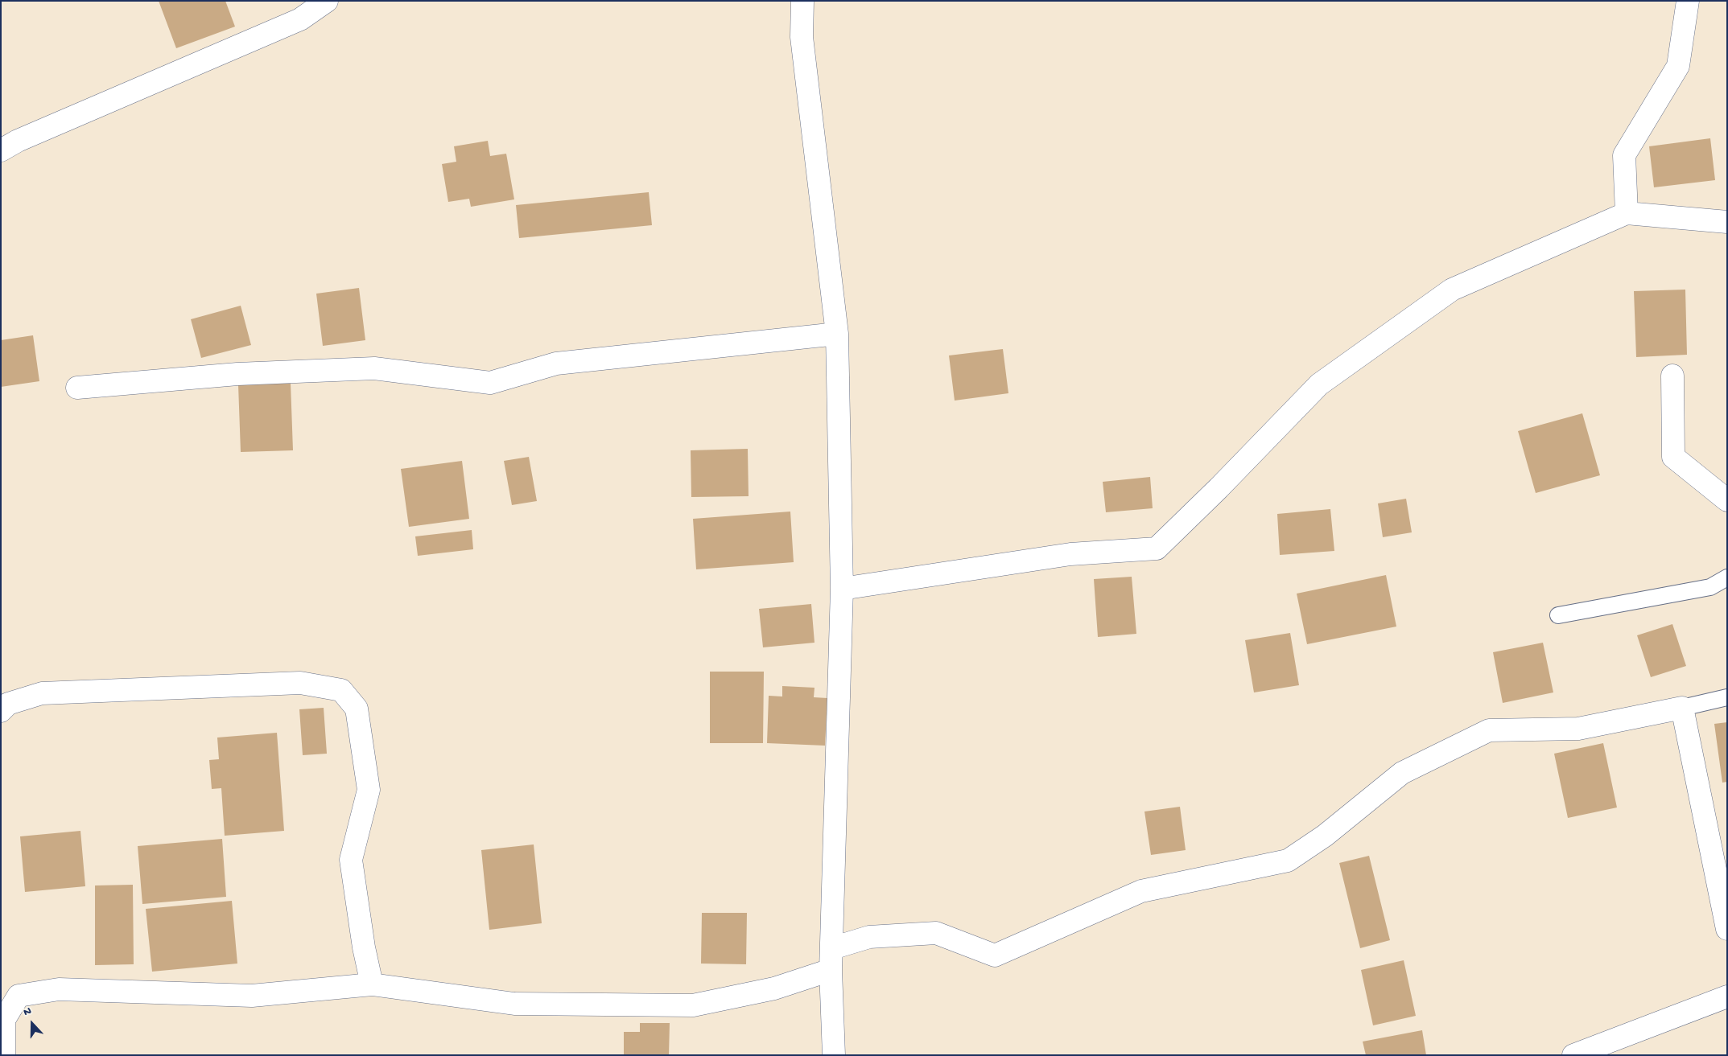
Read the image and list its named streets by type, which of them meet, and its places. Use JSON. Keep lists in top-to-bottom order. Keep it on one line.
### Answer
{"north":"top"}
